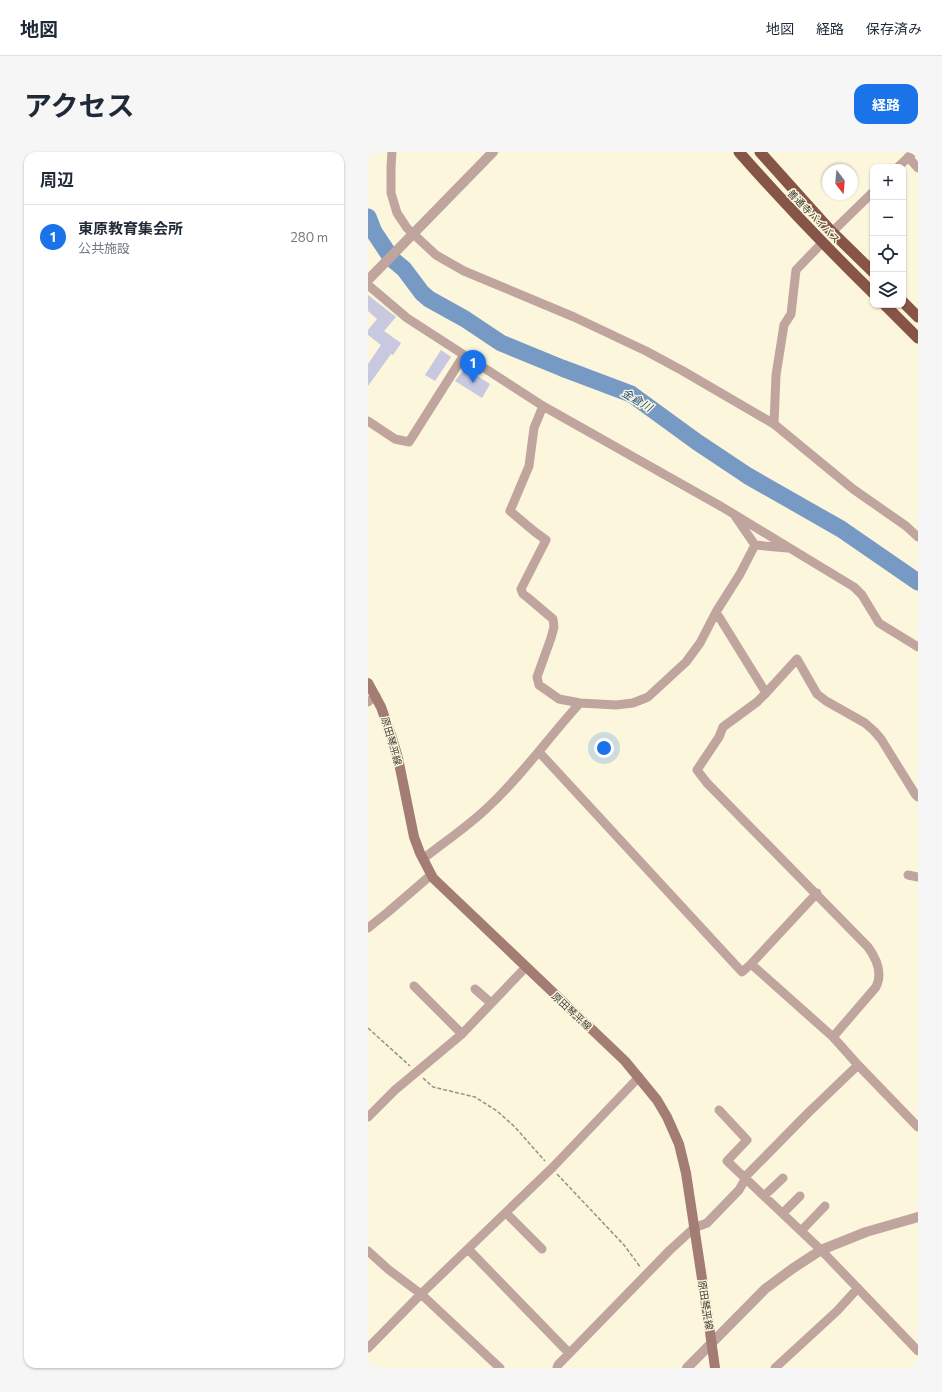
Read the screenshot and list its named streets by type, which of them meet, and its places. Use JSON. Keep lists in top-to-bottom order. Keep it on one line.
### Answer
{"streets":{"highway":["善通寺バイパス"],"main road":["原田琴平線"]},"water":["金倉川"],"north":"bottom","page":{"header":"地図","nav":["地図","経路","保存済み"],"title":"アクセス","buttons":"経路","heading":"周辺","map_buttons":["+","−"],"list":[{"mark":"1","name":"東原教育集会所","note":"公共施設","value":"280 m"}],"pins":"1"}}
